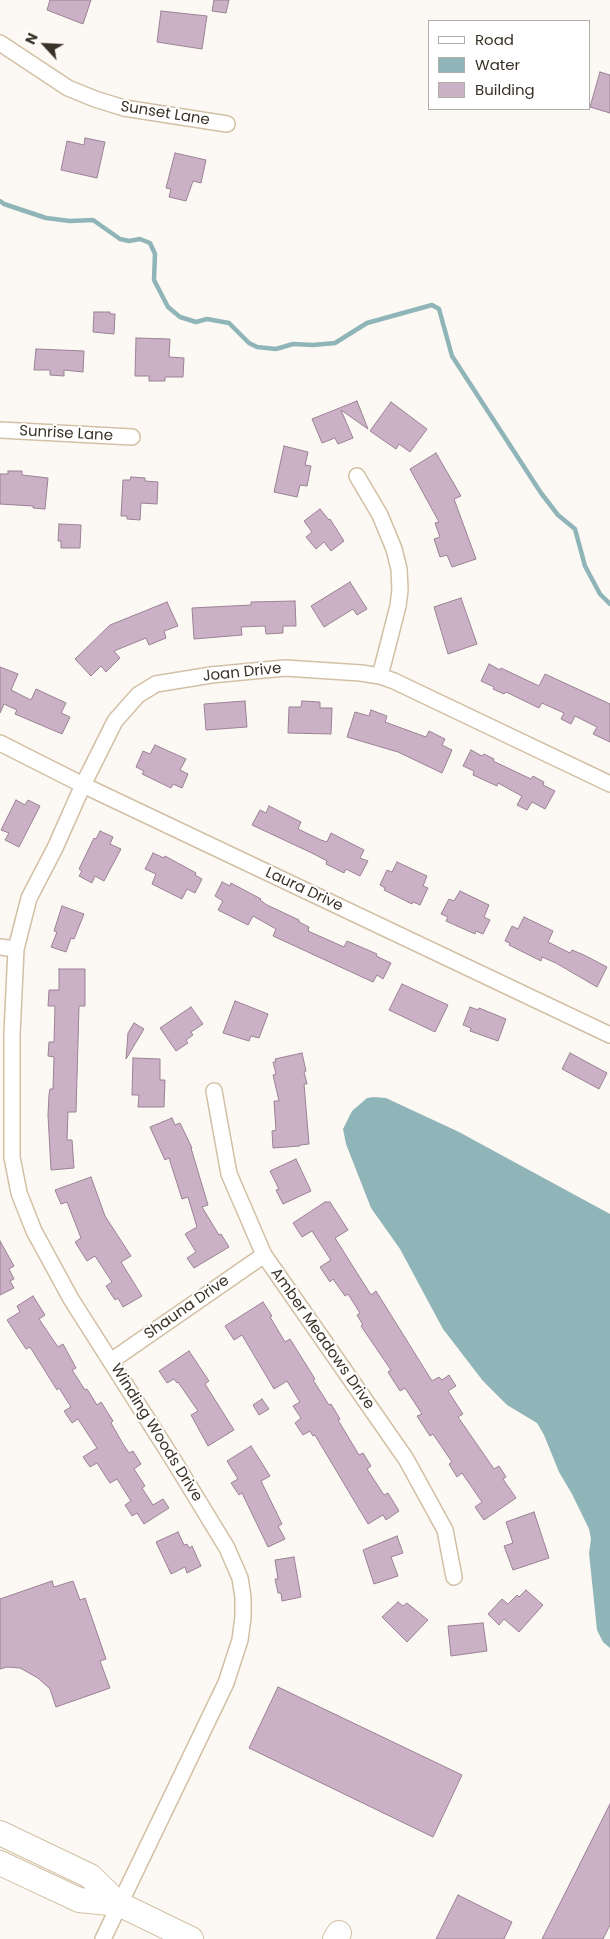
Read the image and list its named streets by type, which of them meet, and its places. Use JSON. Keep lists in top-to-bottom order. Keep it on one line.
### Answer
{"streets":{"street":["Sunset Lane","Sunrise Lane","Joan Drive","Laura Drive","Shauna Drive","Amber Meadows Drive","Winding Woods Drive"]},"crossings":[["Joan Drive","Laura Drive"],["Joan Drive","Winding Woods Drive"],["Shauna Drive","Amber Meadows Drive"],["Shauna Drive","Winding Woods Drive"]],"legend":["Road","Water","Building"],"north":"top left"}
